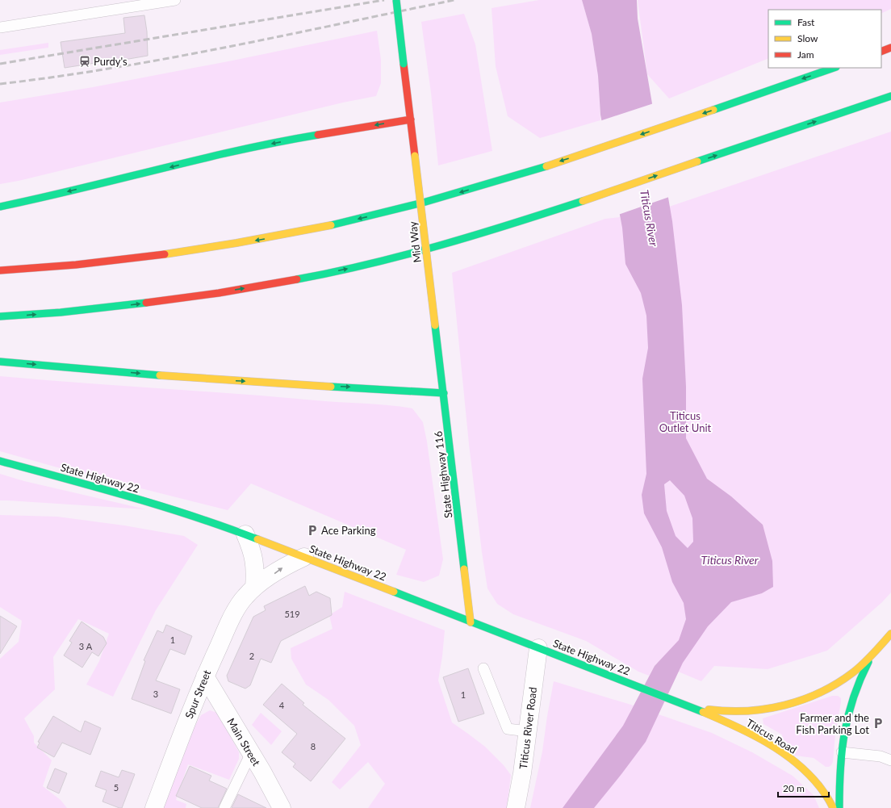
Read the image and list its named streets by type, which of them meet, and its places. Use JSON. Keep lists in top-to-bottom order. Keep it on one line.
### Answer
{"streets":{"main road":["Mid Way","State Highway 116","State Highway 22","Titicus Road"],"street":["Spur Street","Titicus River Road","Main Street"]},"crossings":[["Mid Way","State Highway 116"],["State Highway 116","State Highway 22"],["State Highway 22","Spur Street"],["State Highway 22","Titicus River Road"],["State Highway 22","Titicus Road"],["Spur Street","Main Street"]],"water":["Titicus River"],"parks":["Titicus Outlet Unit"],"places":{"station":["Purdy's"],"parking":["Ace Parking","Farmer and the Fish Parking Lot"]},"house_numbers":["519","1","3 A","2","3","1","4","8","5"],"legend":["Fast","Slow","Jam"],"scale_bar":"20 m"}
